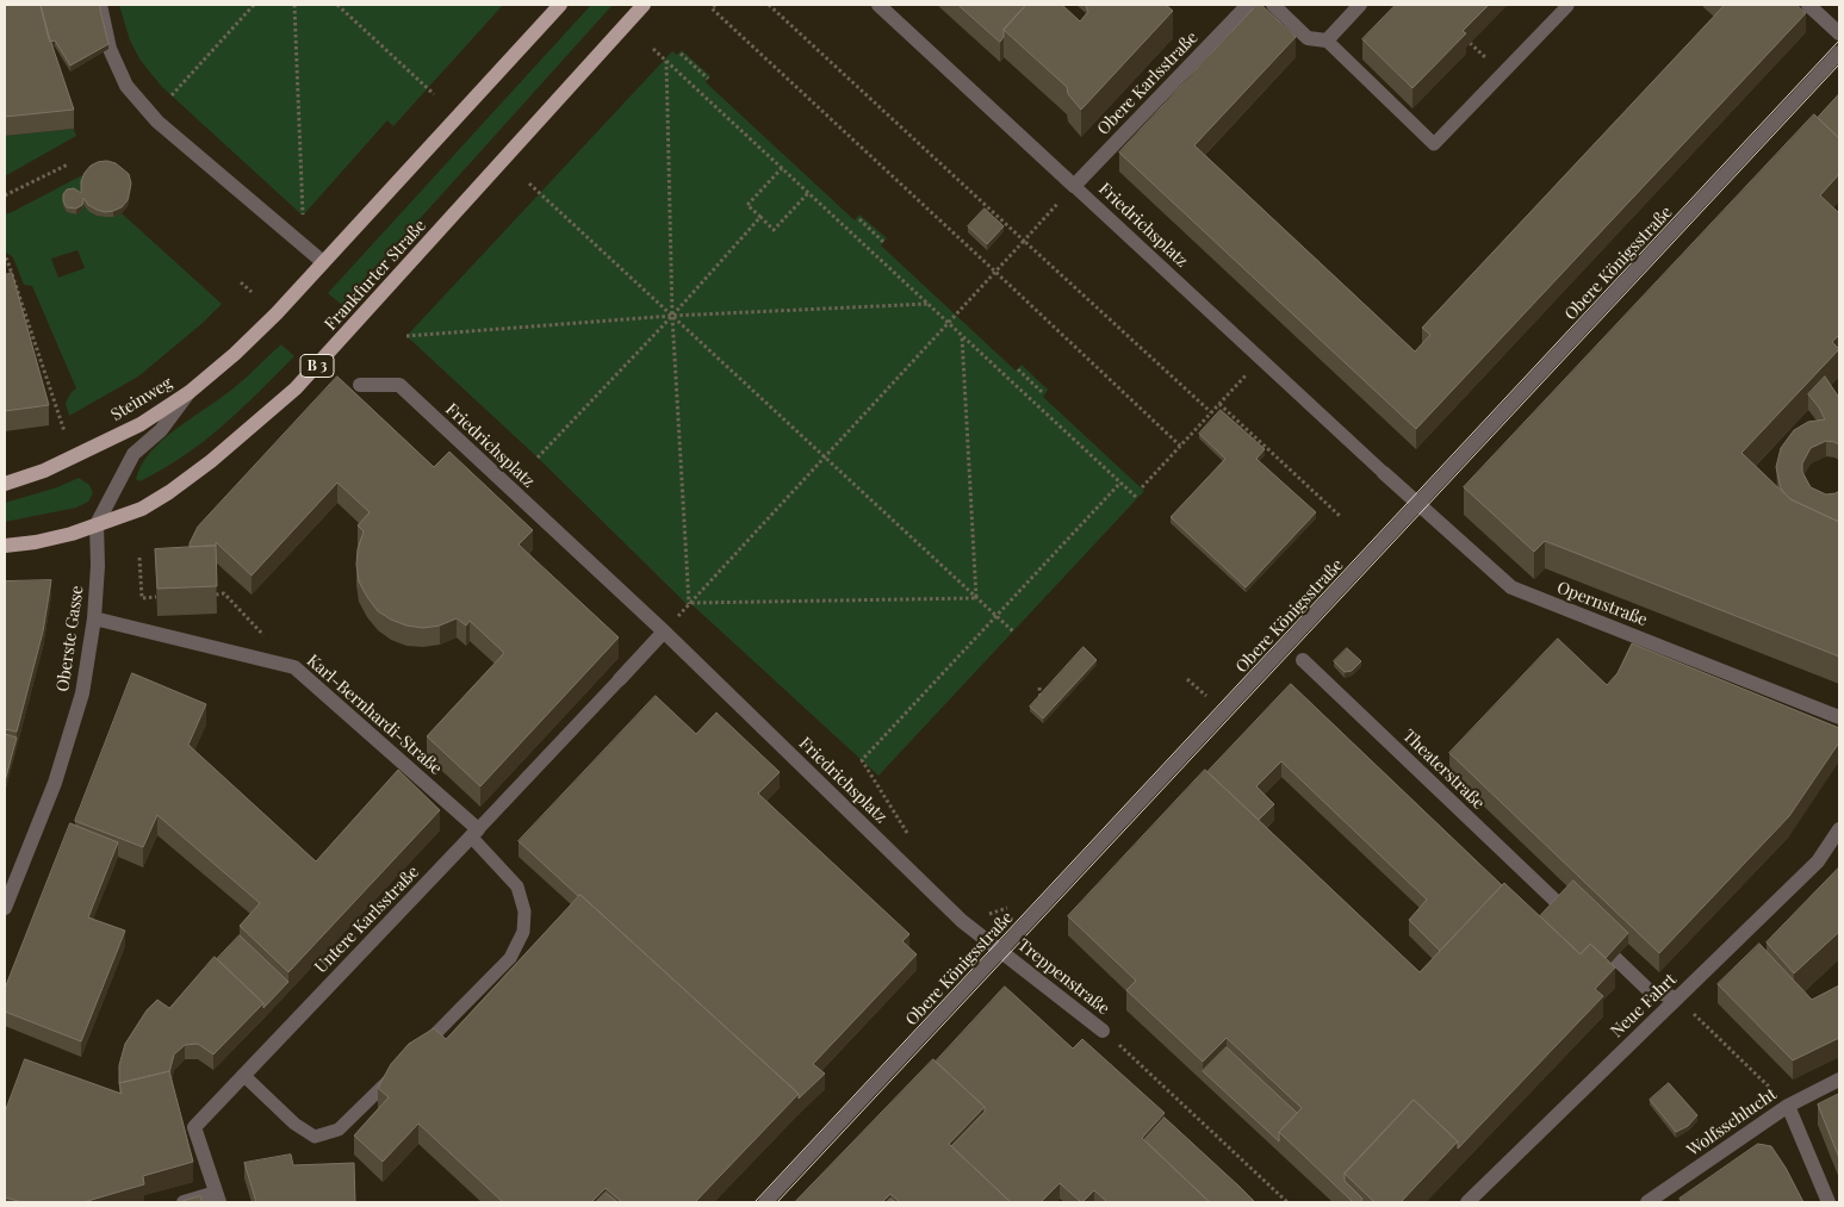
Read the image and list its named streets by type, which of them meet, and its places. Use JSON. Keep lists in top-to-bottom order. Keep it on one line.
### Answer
{"streets":{"main road":["Frankfurter Straße","B 3","Steinweg"],"street":["Obere Karlsstraße","Friedrichsplatz","Obere Königsstraße","Opernstraße","Oberste Gasse","Karl-Bernhardi-Straße","Theaterstraße","Untere Karlsstraße","Treppenstraße","Neue Fahrt","Wolfsschlucht"]},"crossings":[["Obere Karlsstraße","Friedrichsplatz"],["Friedrichsplatz","Obere Königsstraße"],["Friedrichsplatz","Opernstraße"],["Friedrichsplatz","Treppenstraße"],["Obere Königsstraße","Opernstraße"],["Obere Königsstraße","Treppenstraße"],["Frankfurter Straße","B 3"],["Frankfurter Straße","Oberste Gasse"],["B 3","Oberste Gasse"],["Steinweg","Oberste Gasse"],["Oberste Gasse","Karl-Bernhardi-Straße"],["Karl-Bernhardi-Straße","Untere Karlsstraße"]]}
